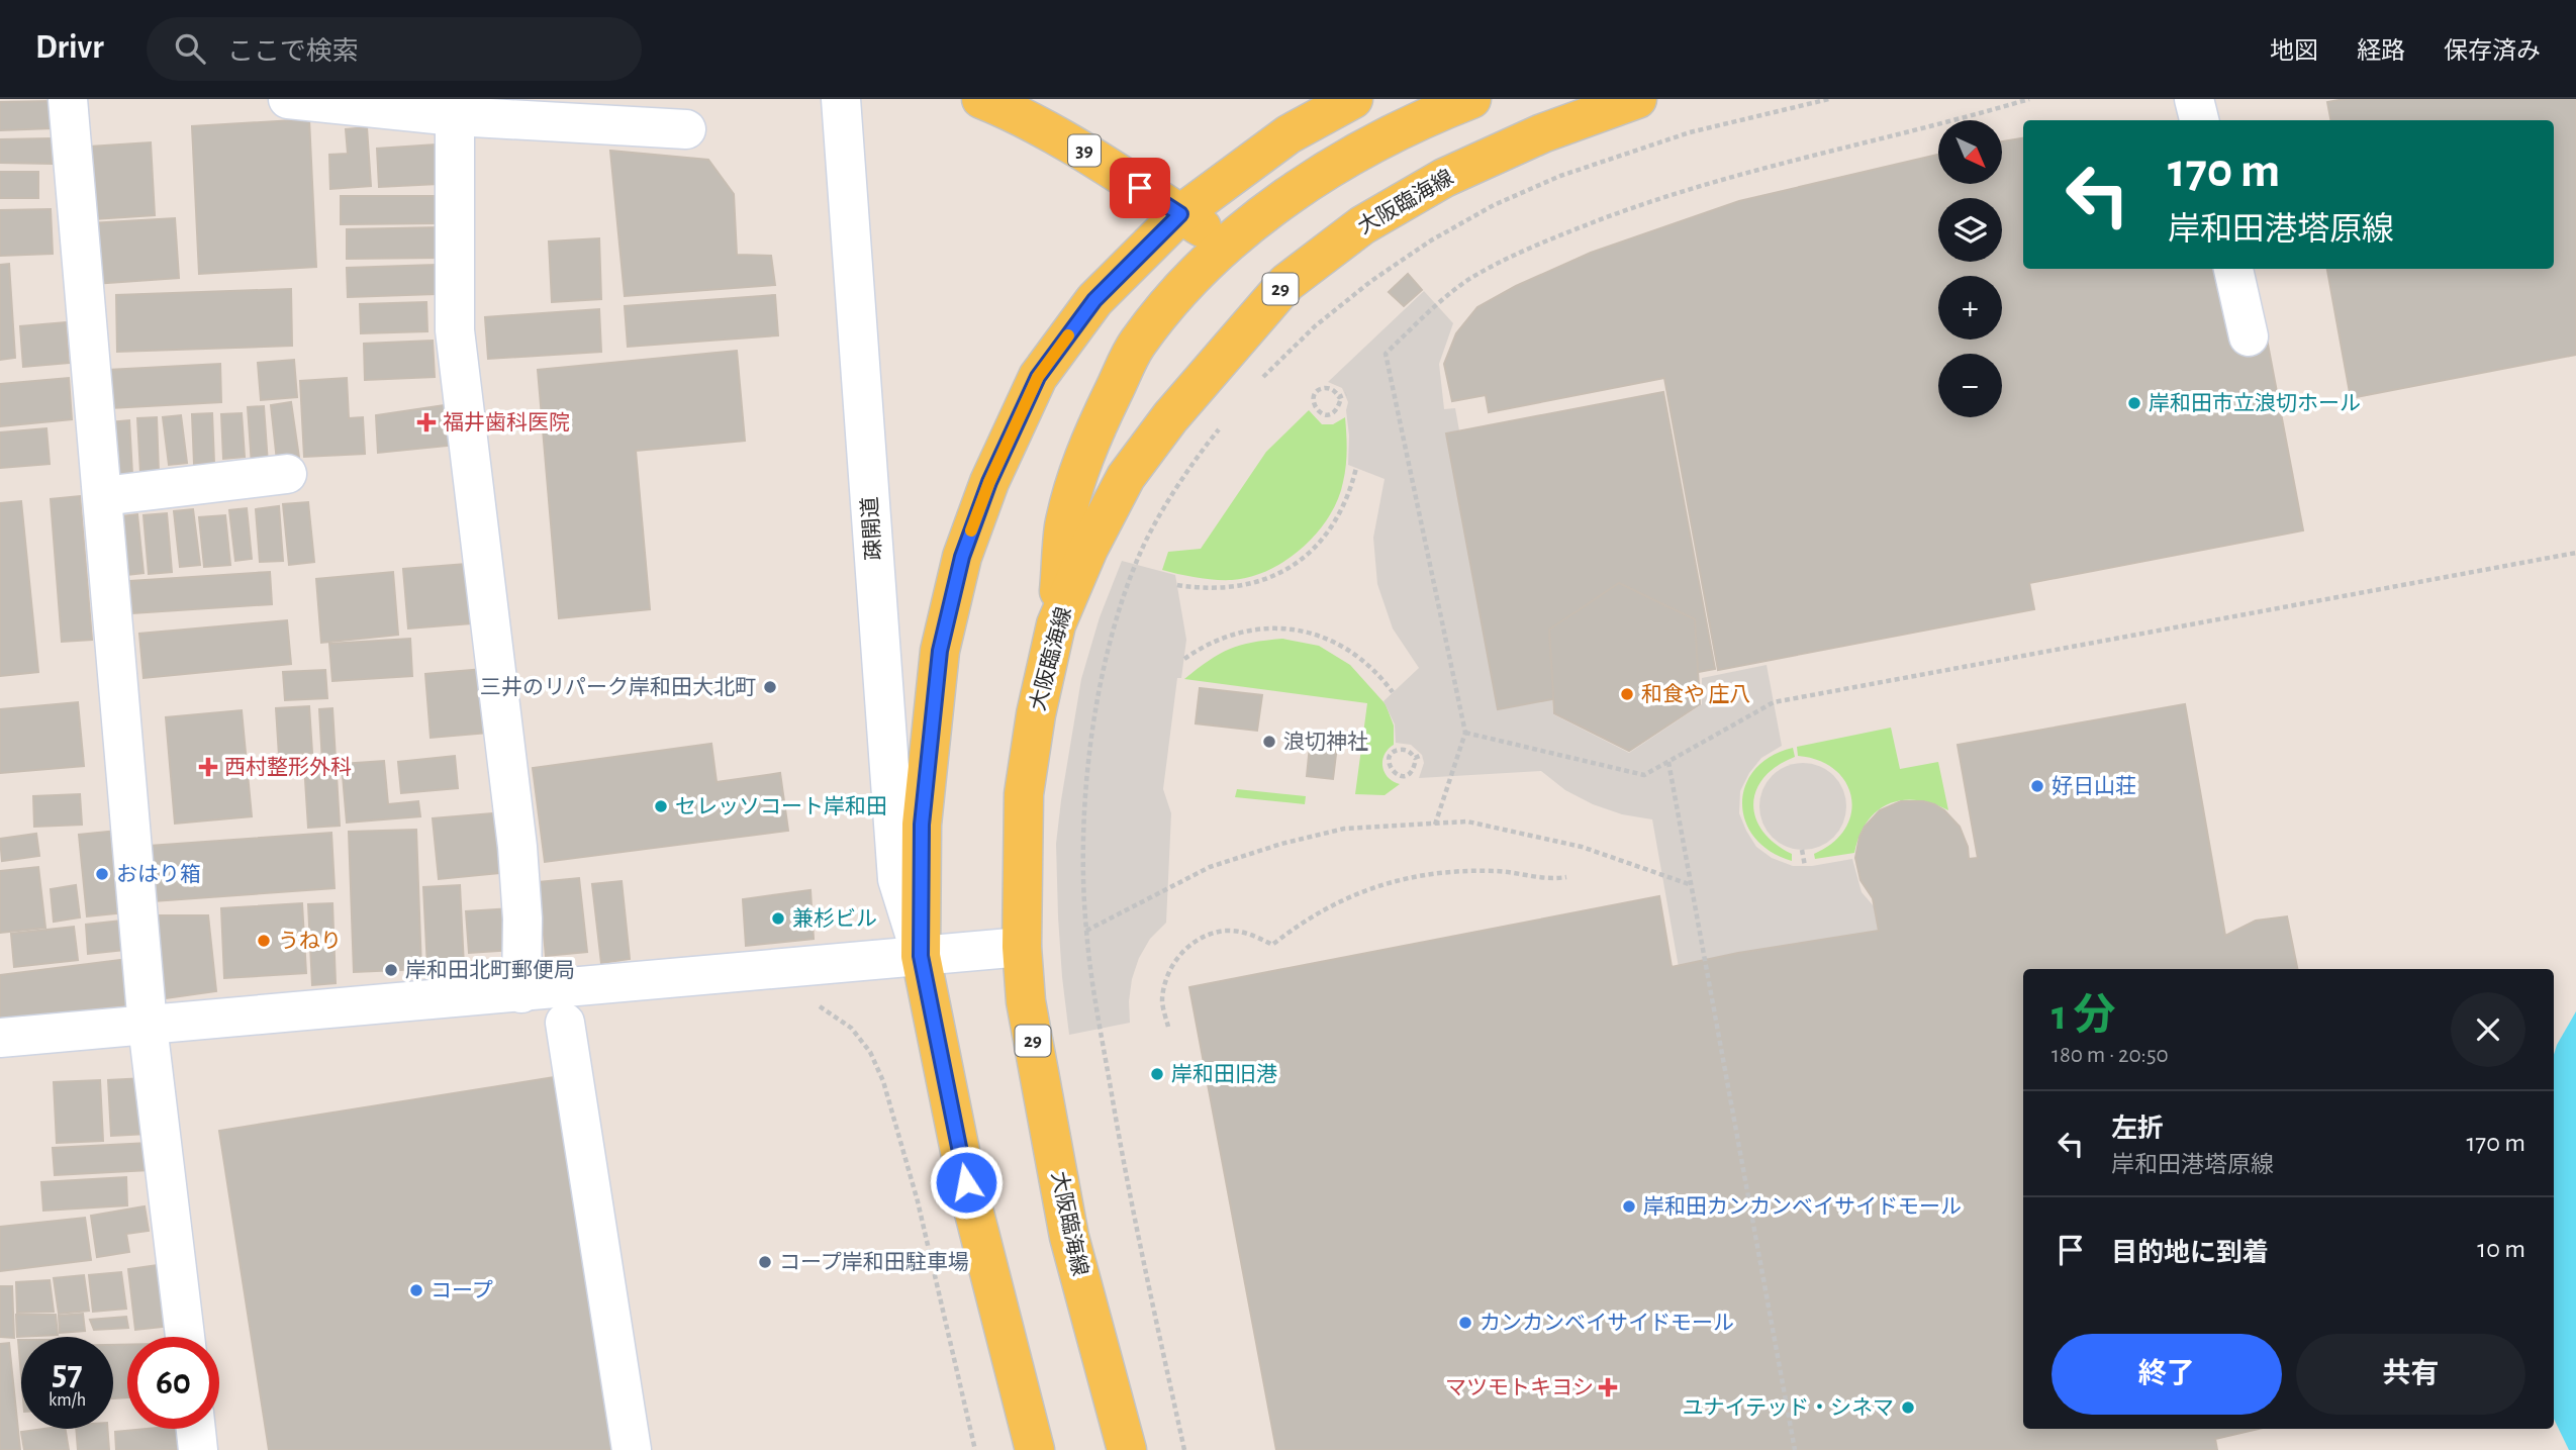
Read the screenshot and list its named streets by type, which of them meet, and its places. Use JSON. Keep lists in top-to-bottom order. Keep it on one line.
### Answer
{"streets":{"main road":["39","大阪臨海線","29"],"street":["疎開道"]},"places":{"other":["岸和田市立浪切ホール","三井のリパーク岸和田大北町","和食や 庄八","浪切神社","好日山荘","セレッソコート岸和田","おはり箱","兼杉ビル","うねり","岸和田北町郵便局","岸和田旧港","岸和田カンカンベイサイドモール","コープ岸和田駐車場","コープ","カンカンベイサイドモール","ユナイテッド・シネマ"],"health":["福井歯科医院","西村整形外科","マツモトキヨシ"]},"north":"bottom right","page":{"header":"Drivr","search":"ここで検索","nav":["地図","経路","保存済み"],"map_buttons":["+","−"],"turn":["170 m","岸和田港塔原線"],"heading":["1 分","180 m · 20:50"],"list":[{"name":"左折","note":"岸和田港塔原線","value":"170 m"},{"name":"目的地に到着","value":"10 m"}],"buttons":["終了","共有"],"speed":"57 km/h","limit":"60"}}
